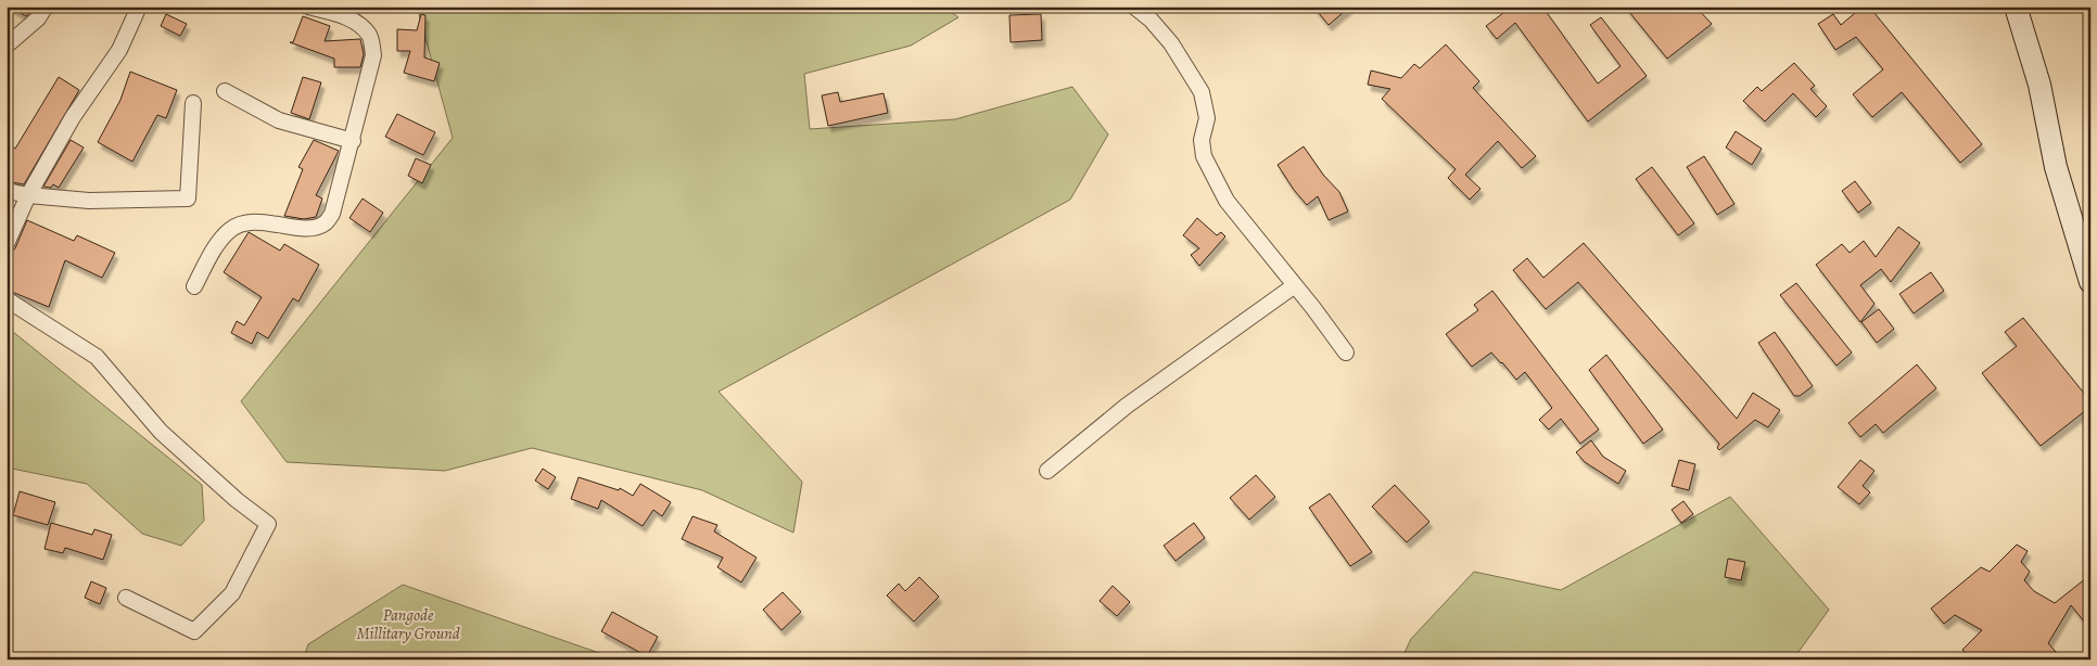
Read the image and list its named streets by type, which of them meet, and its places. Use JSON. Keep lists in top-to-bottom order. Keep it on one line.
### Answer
{"parks":["Pangode Millitary Ground"]}
